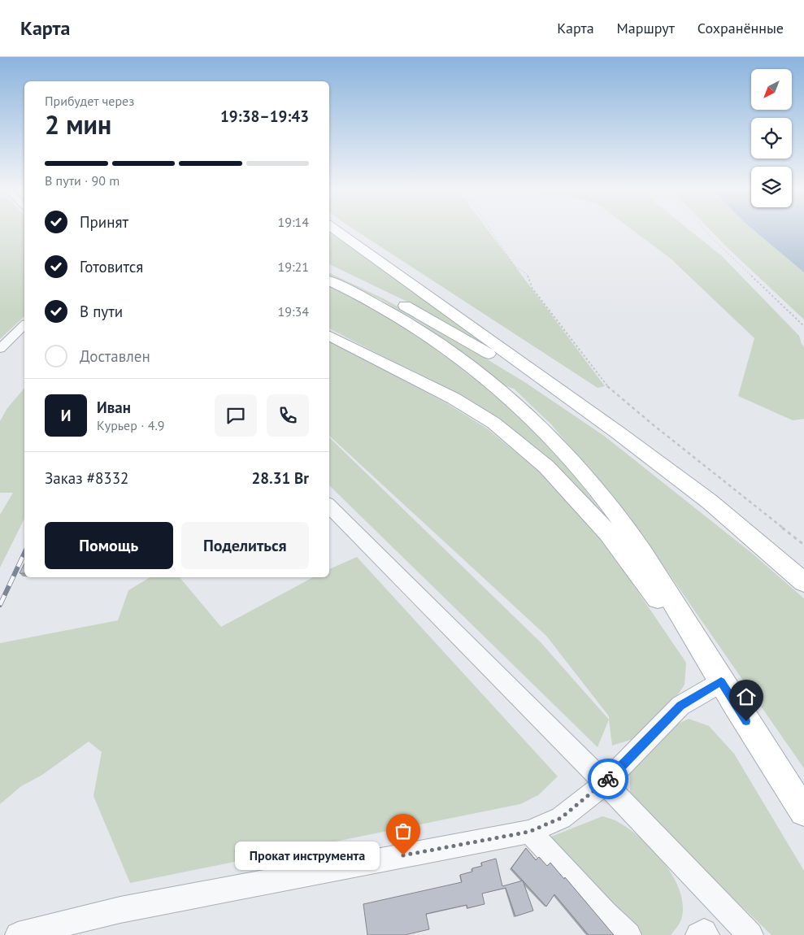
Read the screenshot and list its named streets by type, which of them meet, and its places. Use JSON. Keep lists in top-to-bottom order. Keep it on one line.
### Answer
{"places":["Прокат инструмента"],"north":"bottom left","page":{"header":"Карта","nav":["Карта","Маршрут","Сохранённые"],"heading":["2 мин","Прибудет через","19:38–19:43"],"panel":["Иван","Курьер · 4.9","Заказ #8332","28.31 Br"],"bar":"В пути · 90 m","list":[["Принят","19:14"],["Готовится","19:21"],["В пути","19:34"],"Доставлен"],"round":"И","buttons":["Помощь","Поделиться"],"bubble":"Прокат инструмента"}}
